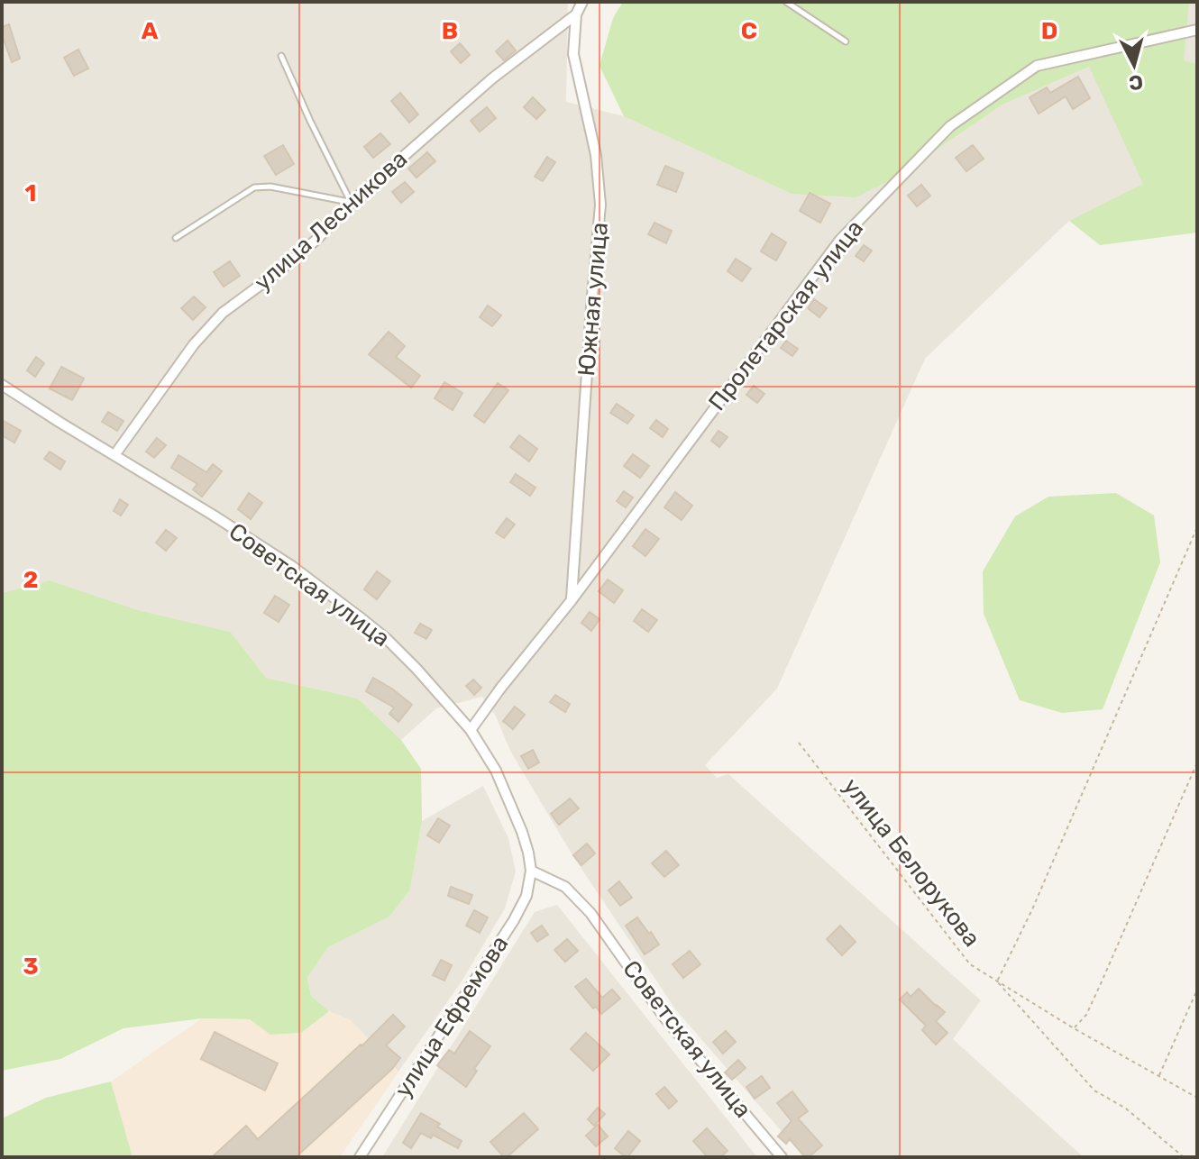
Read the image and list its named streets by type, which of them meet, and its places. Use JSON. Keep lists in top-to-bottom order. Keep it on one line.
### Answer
{"streets":{"street":["улица Лесникова","Южная улица","Пролетарская улица","Советская улица","улица Ефремова"],"path":["улица Белорукова"]},"crossings":[["улица Лесникова","Южная улица"],["улица Лесникова","Советская улица"],["Южная улица","Пролетарская улица"],["Пролетарская улица","Советская улица"],["Советская улица","улица Ефремова"]],"north":"bottom","grid":{"columns":["A","B","C","D"],"rows":["1","2","3"]}}
